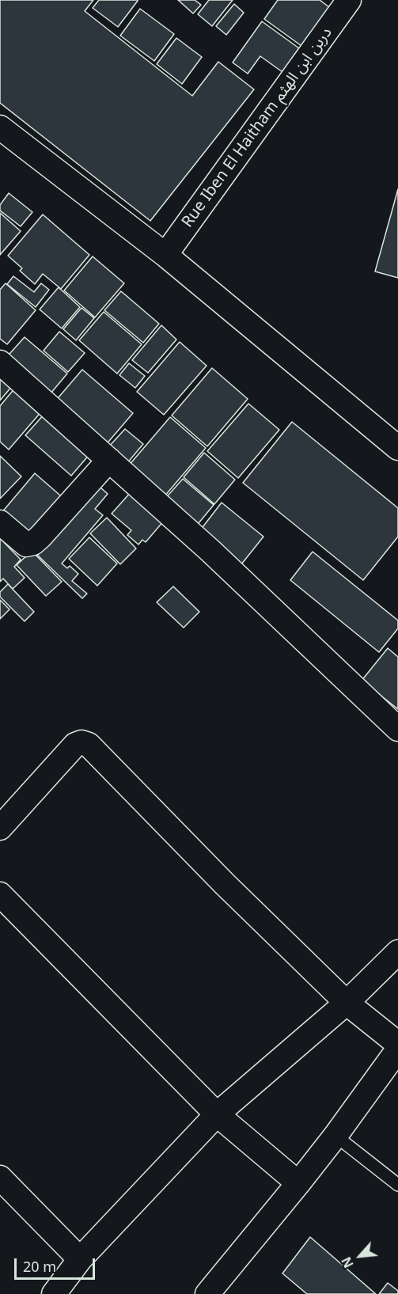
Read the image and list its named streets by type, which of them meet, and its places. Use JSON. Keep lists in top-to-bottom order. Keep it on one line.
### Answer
{"streets":{"street":["Rue Iben El Haitham دربن ابن الهثم"]},"scale_bar":"20 m","north":"bottom left"}
